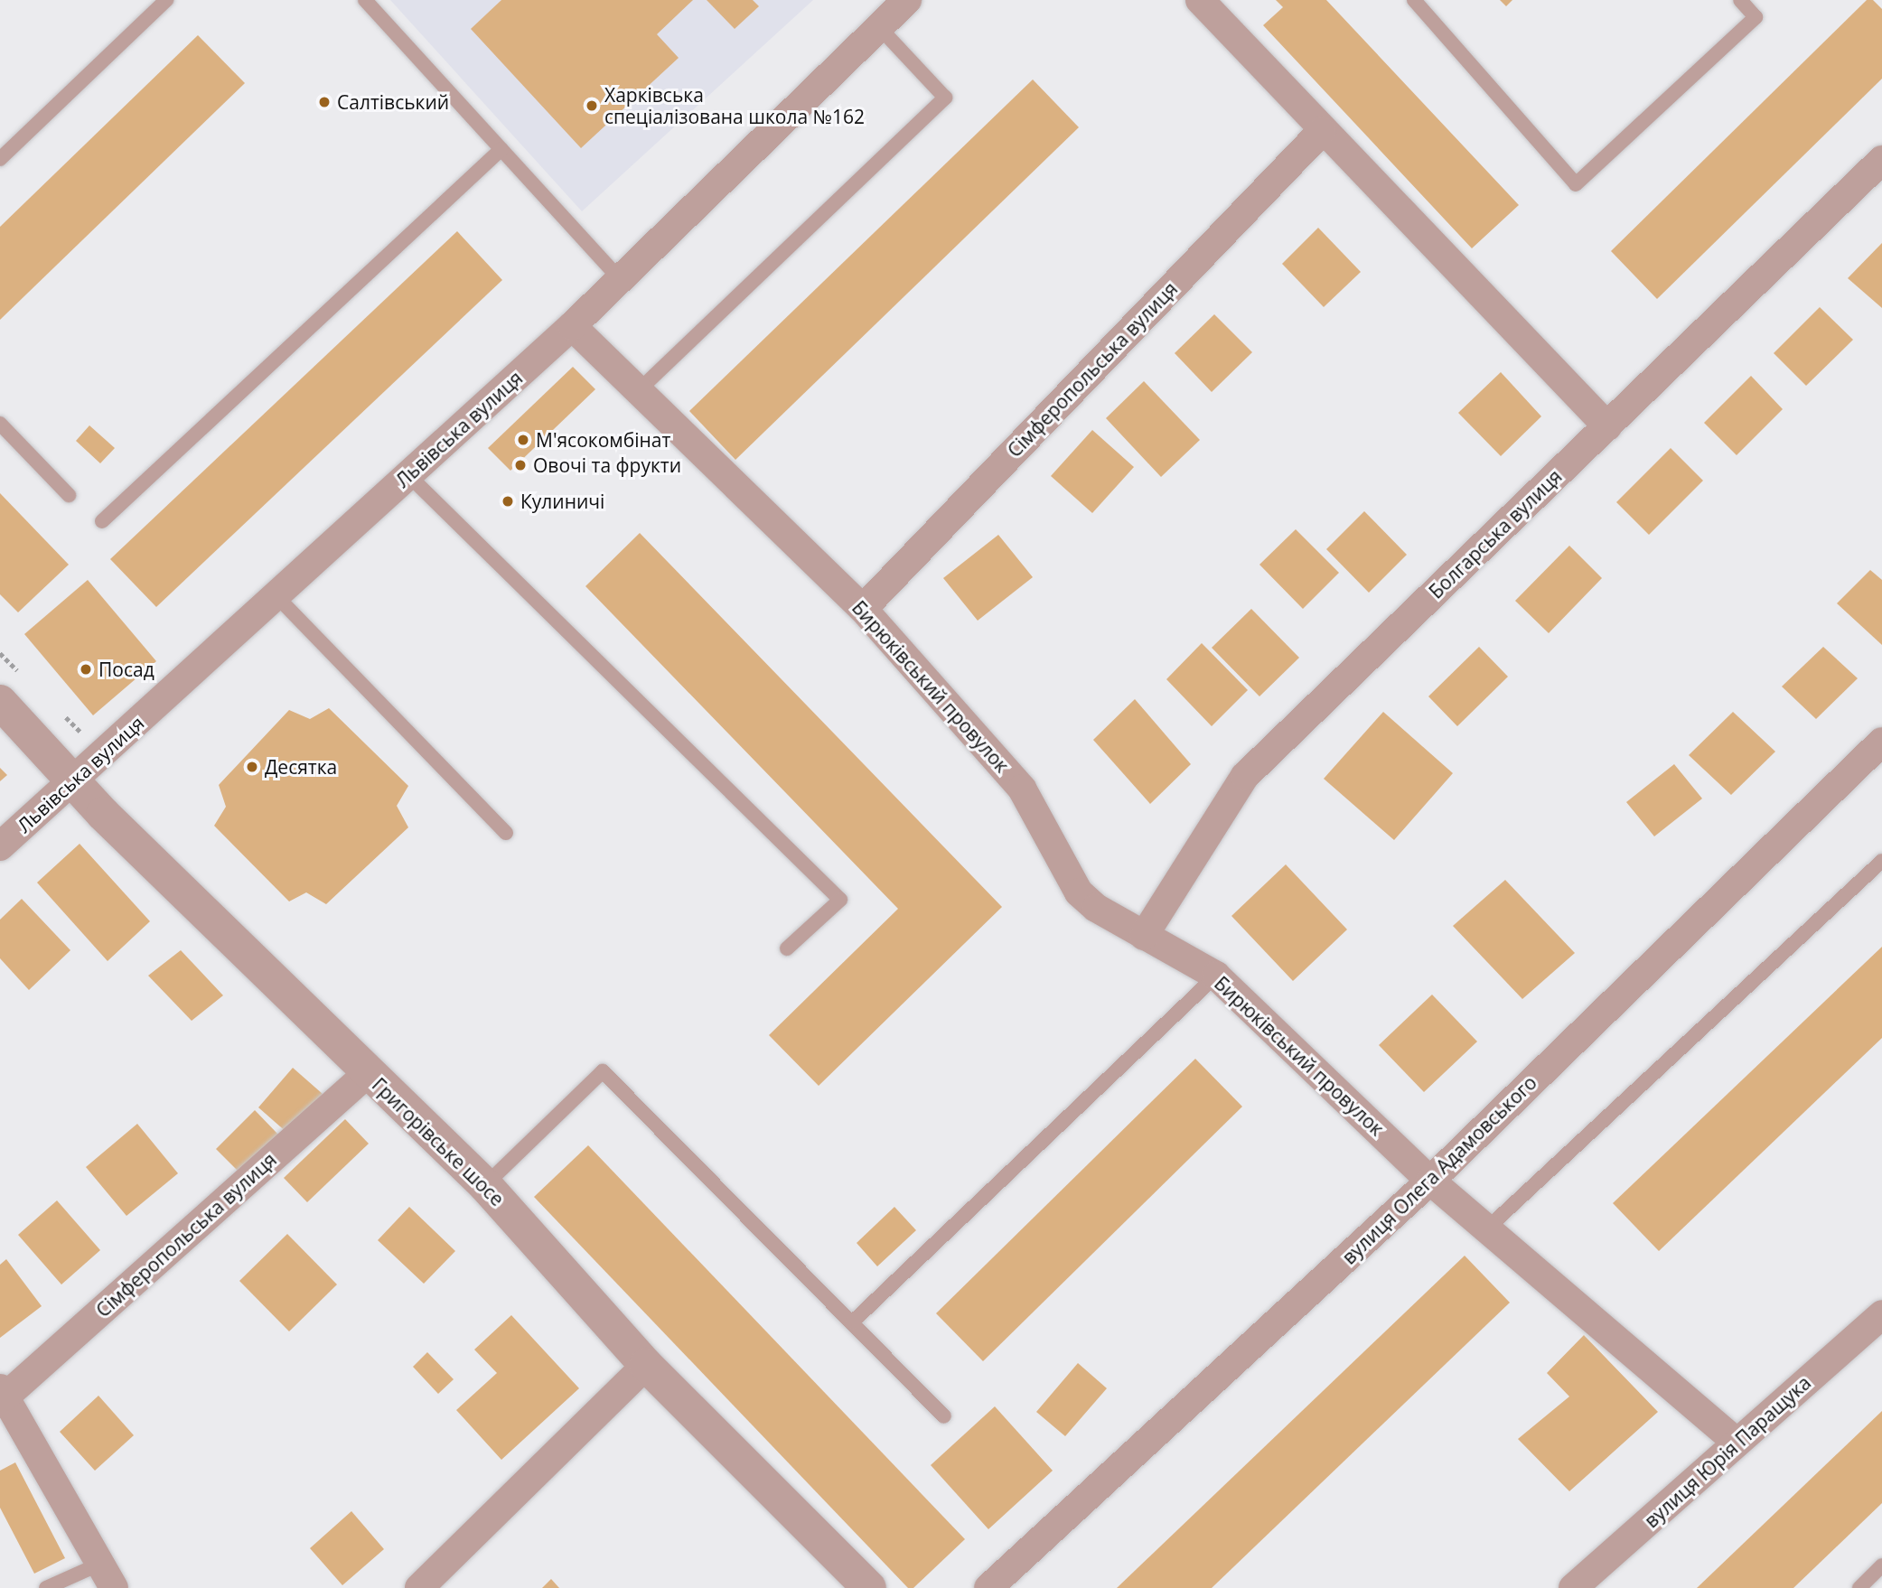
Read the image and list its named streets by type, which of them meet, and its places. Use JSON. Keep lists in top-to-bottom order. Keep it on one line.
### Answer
{"streets":{"street":["Сімферопольська вулиця","Львівська вулиця","Болгарська вулиця","Бирюківський провулок","Григорівське шосе","вулиця Олега Адамовського","вулиця Юрія Паращука"]},"crossings":[["Сімферопольська вулиця","Бирюківський провулок"],["Сімферопольська вулиця","Григорівське шосе"],["Львівська вулиця","Бирюківський провулок"],["Львівська вулиця","Григорівське шосе"],["Болгарська вулиця","Бирюківський провулок"],["Бирюківський провулок","вулиця Олега Адамовського"],["Бирюківський провулок","вулиця Юрія Паращука"]],"places":["Салтівський","Харківська спеціалізована школа №162","М'ясокомбінат","Овочі та фрукти","Кулиничі","Посад","Десятка"]}
